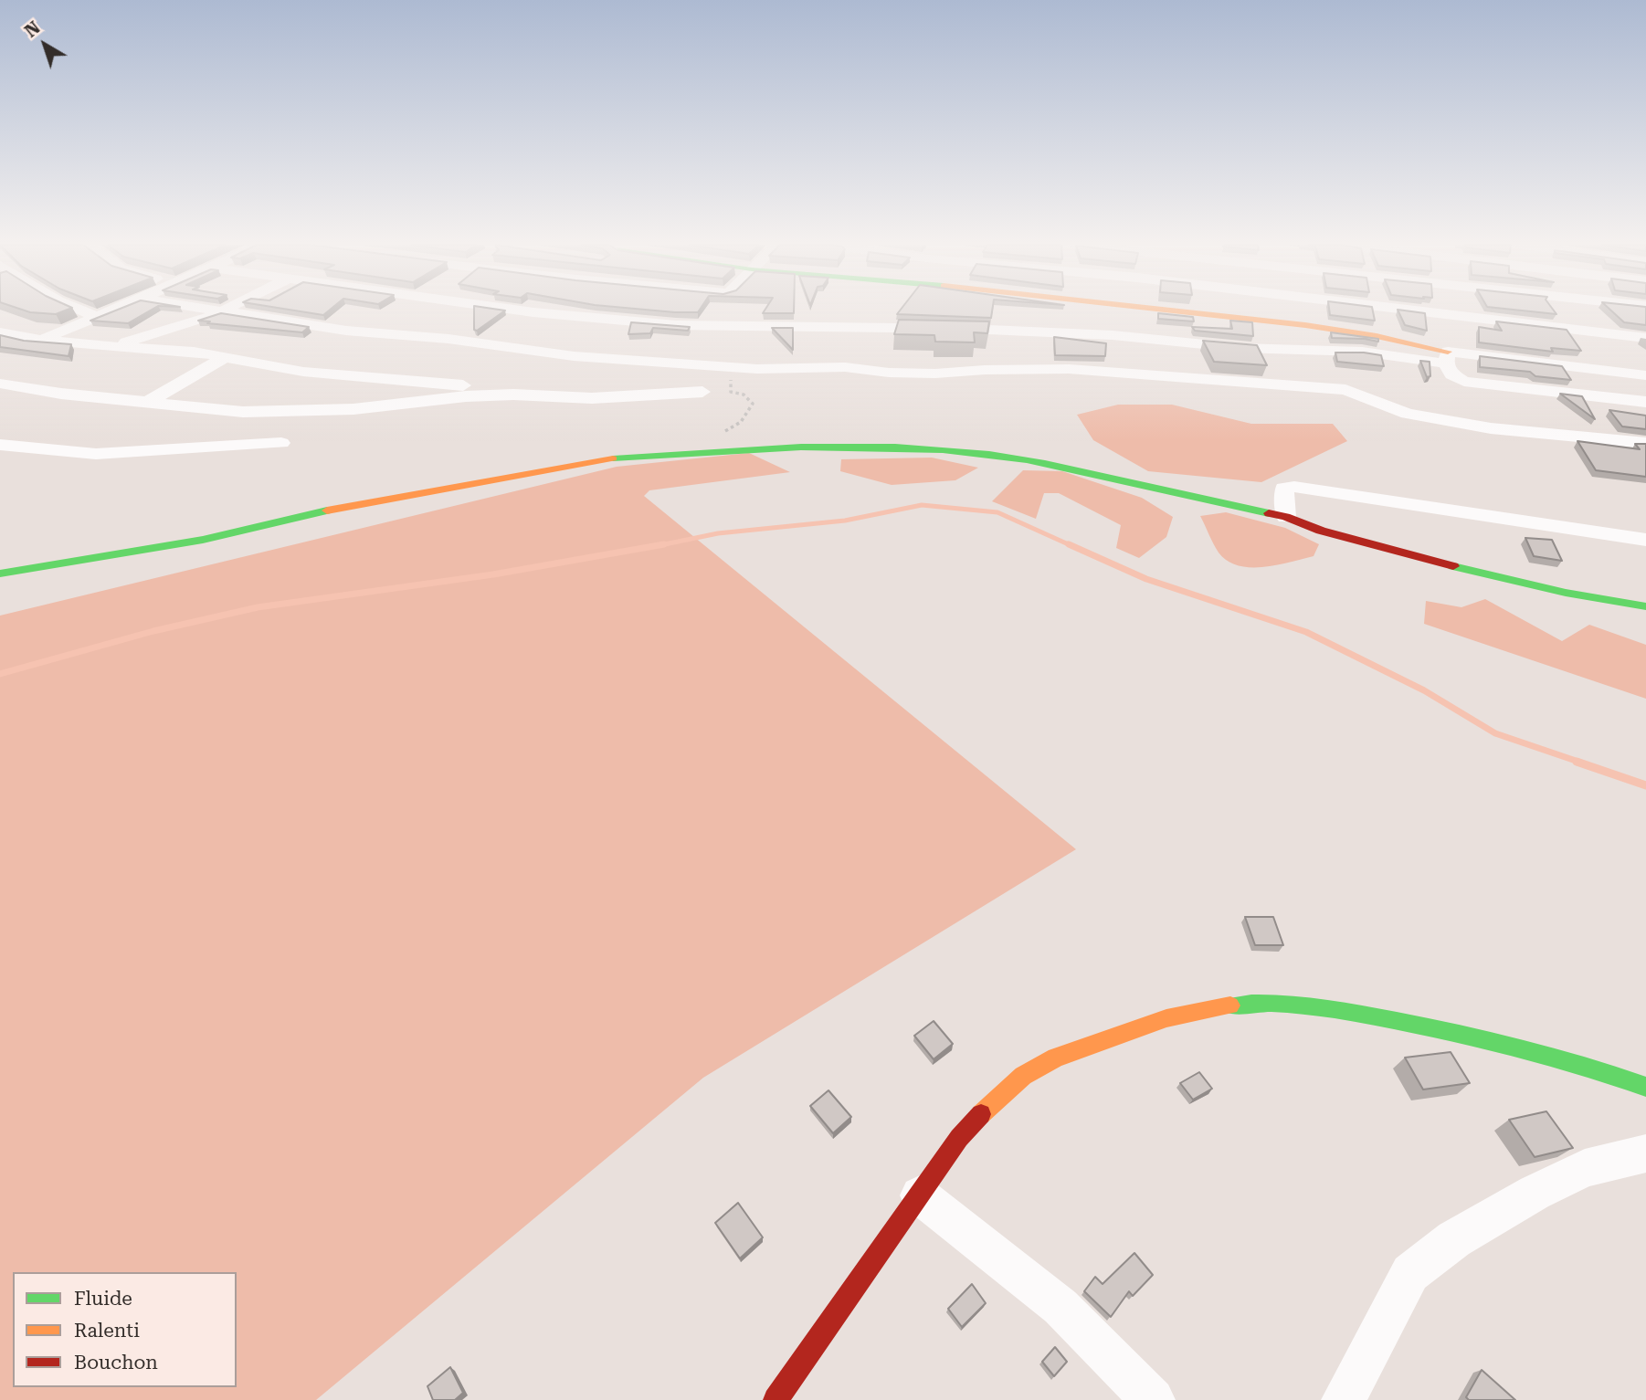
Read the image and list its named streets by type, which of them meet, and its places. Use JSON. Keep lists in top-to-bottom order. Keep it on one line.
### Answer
{"legend":["Fluide","Ralenti","Bouchon"],"north":"top left"}
